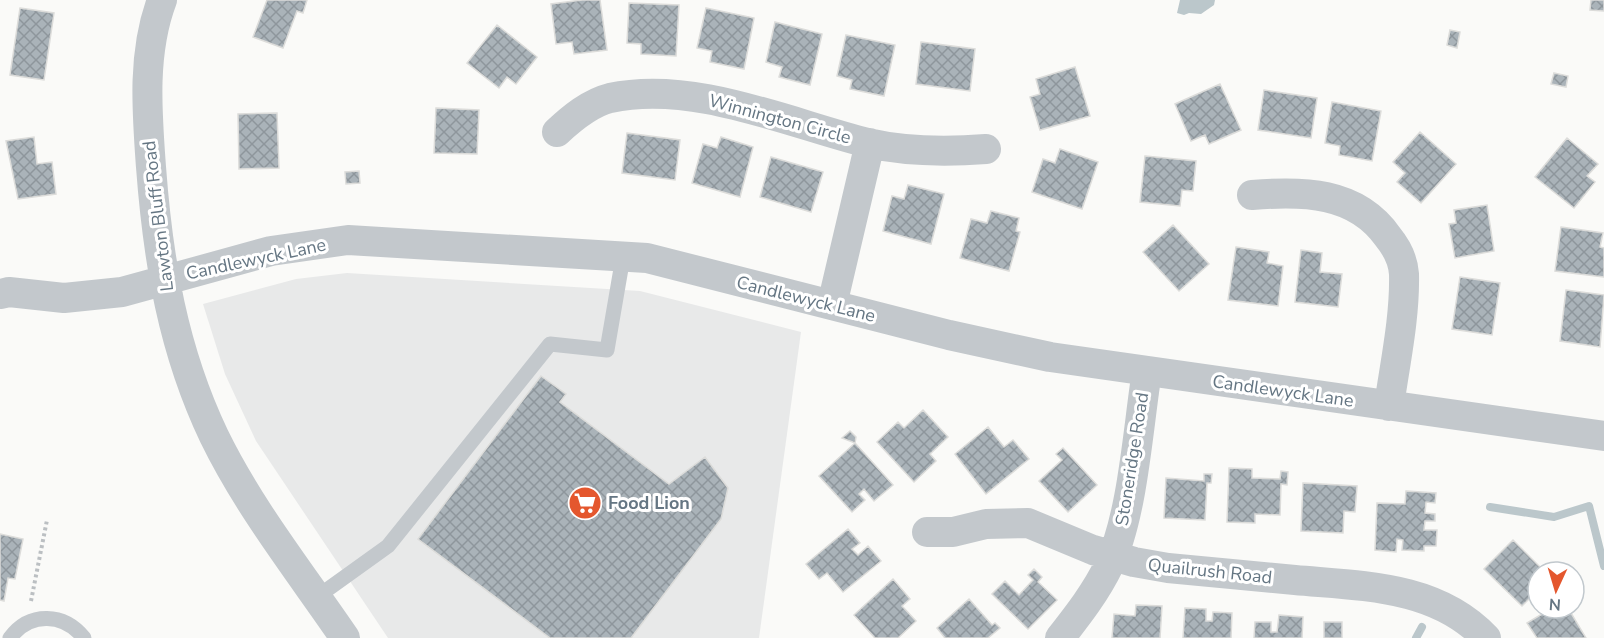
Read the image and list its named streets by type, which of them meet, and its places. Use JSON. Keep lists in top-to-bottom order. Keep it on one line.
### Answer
{"streets":{"street":["Winnington Circle","Lawton Bluff Road","Candlewyck Lane","Stoneridge Road","Quailrush Road"]},"crossings":[["Winnington Circle","Candlewyck Lane"],["Lawton Bluff Road","Candlewyck Lane"],["Candlewyck Lane","Stoneridge Road"],["Stoneridge Road","Quailrush Road"]],"places":{"supermarket":["Food Lion"]},"north":"bottom"}
